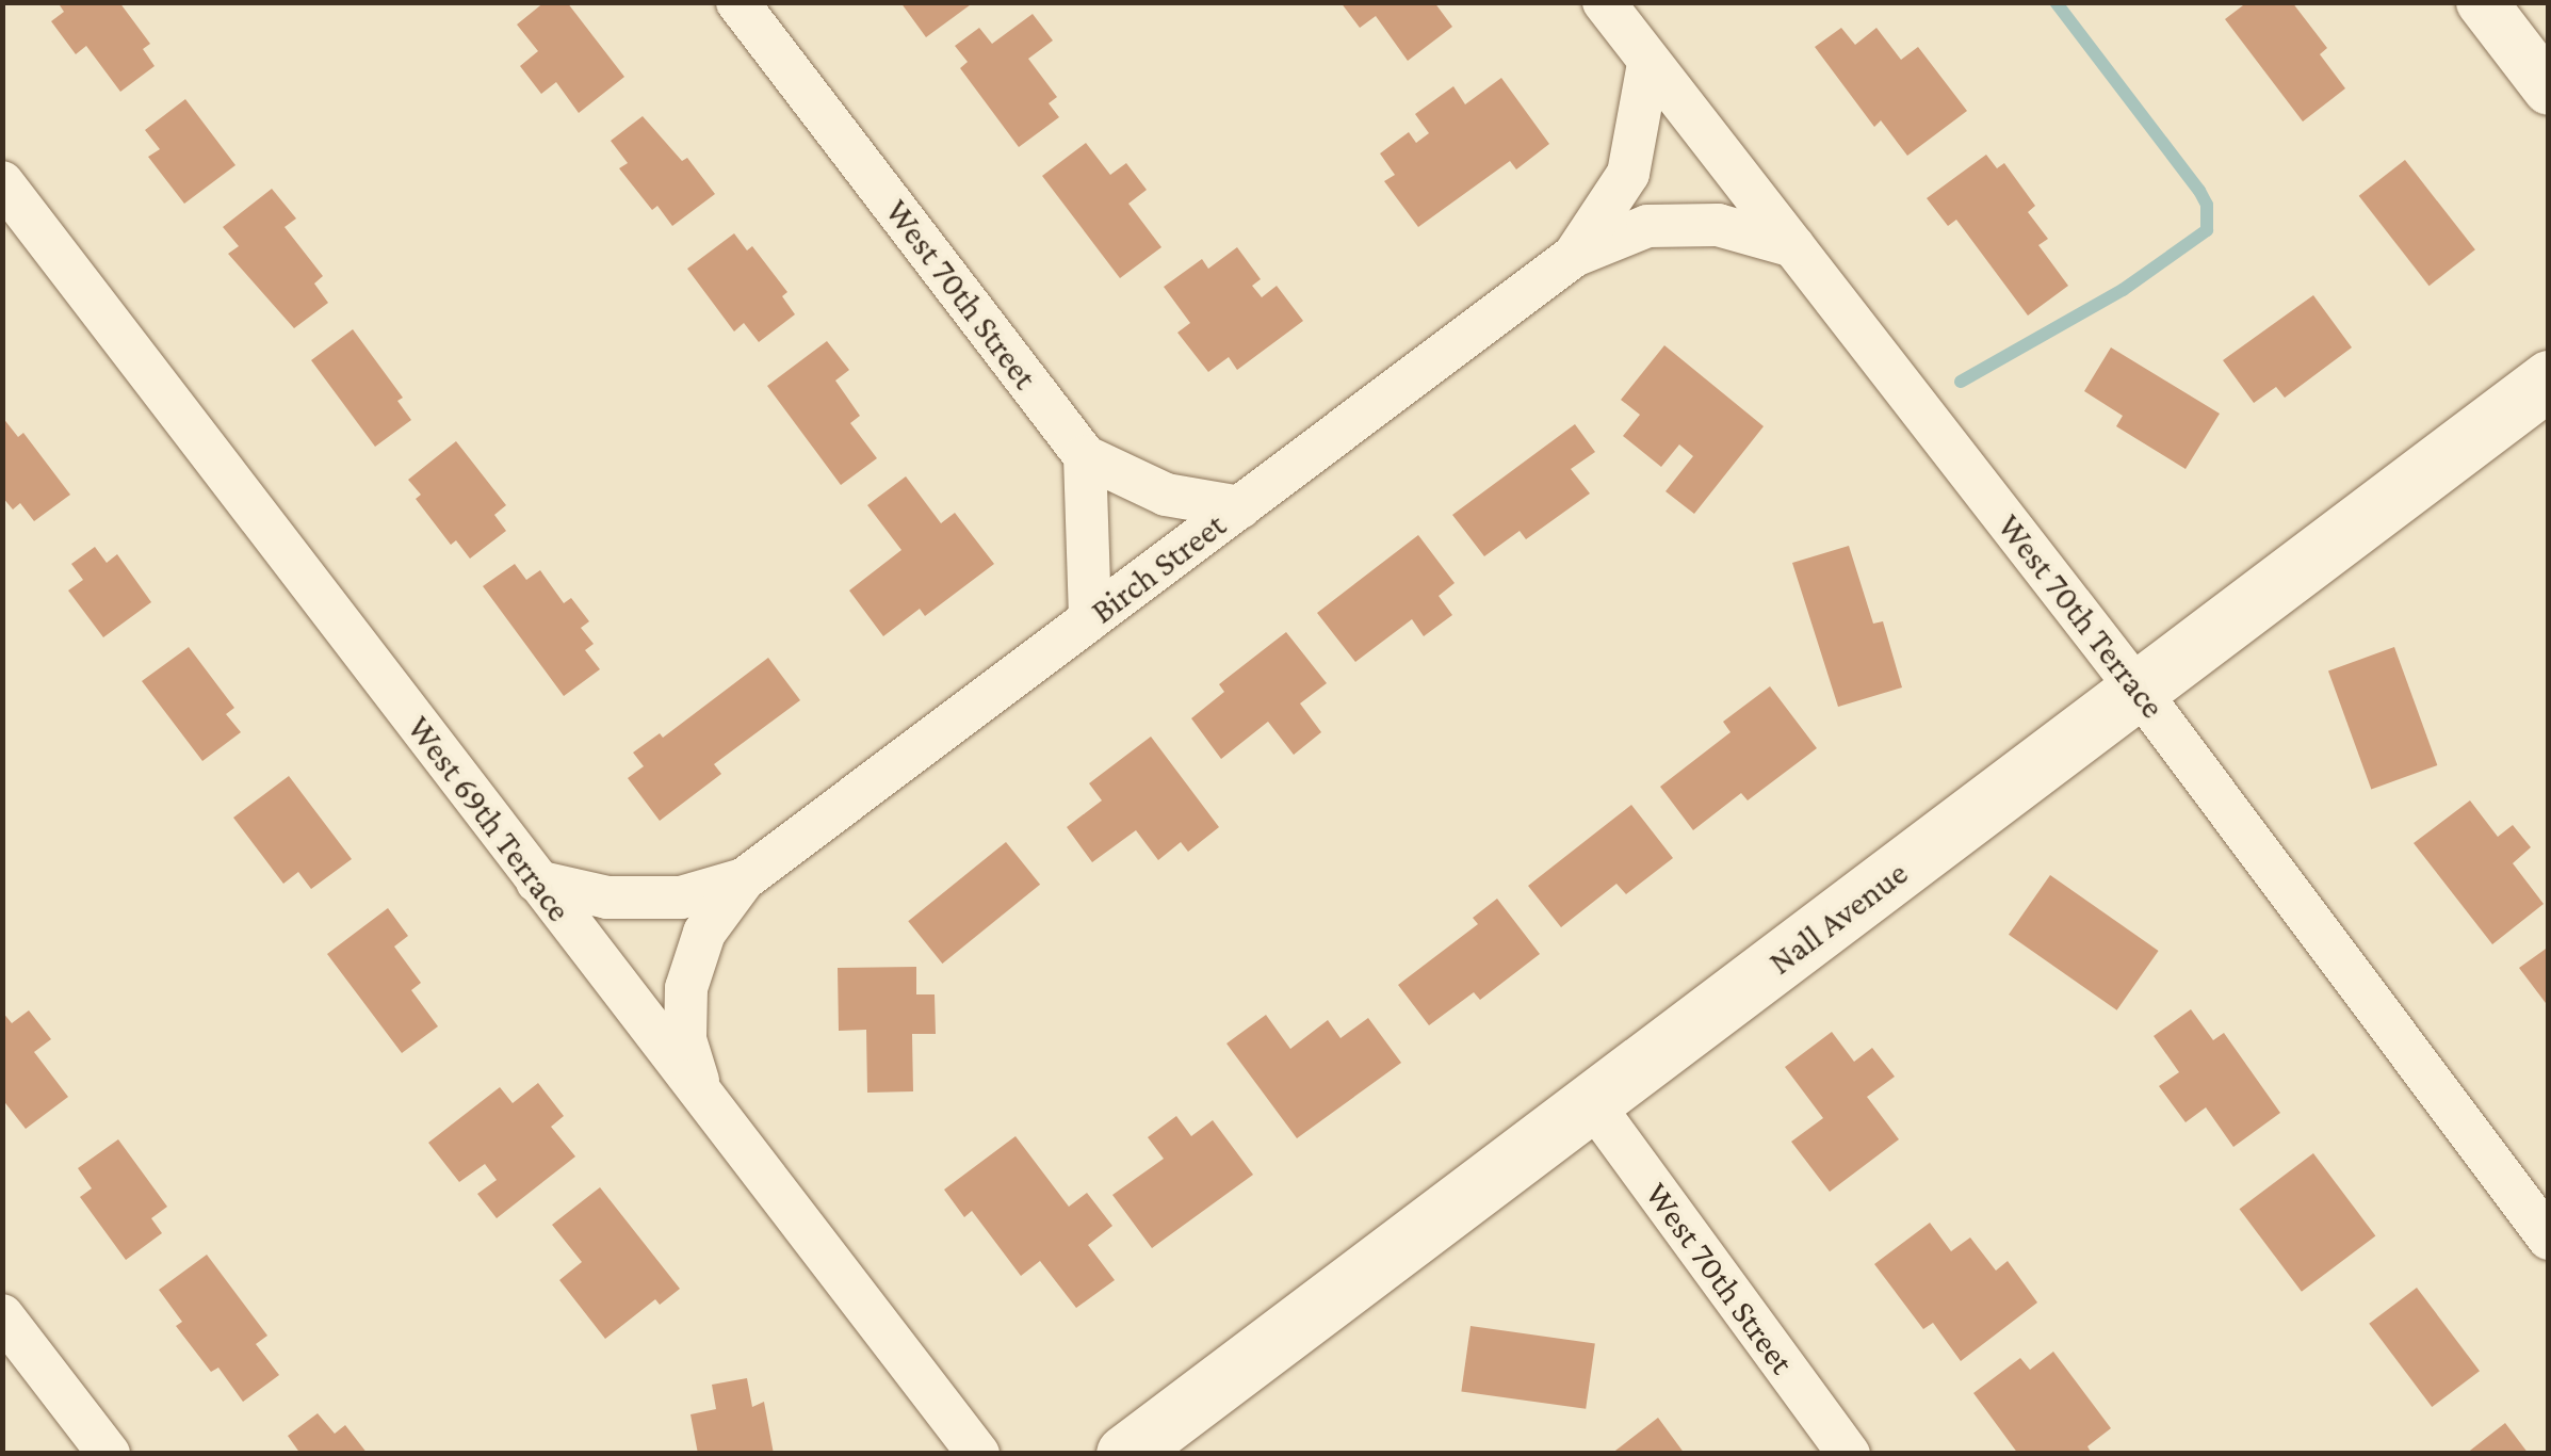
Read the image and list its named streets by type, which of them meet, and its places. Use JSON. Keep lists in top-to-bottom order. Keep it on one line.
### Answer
{"streets":{"main road":["Nall Avenue"],"street":["West 70th Street","Birch Street","West 70th Terrace","West 69th Terrace"]},"crossings":[["West 70th Street","Nall Avenue"],["Birch Street","West 70th Terrace"],["Birch Street","West 69th Terrace"],["West 70th Terrace","Nall Avenue"]]}
